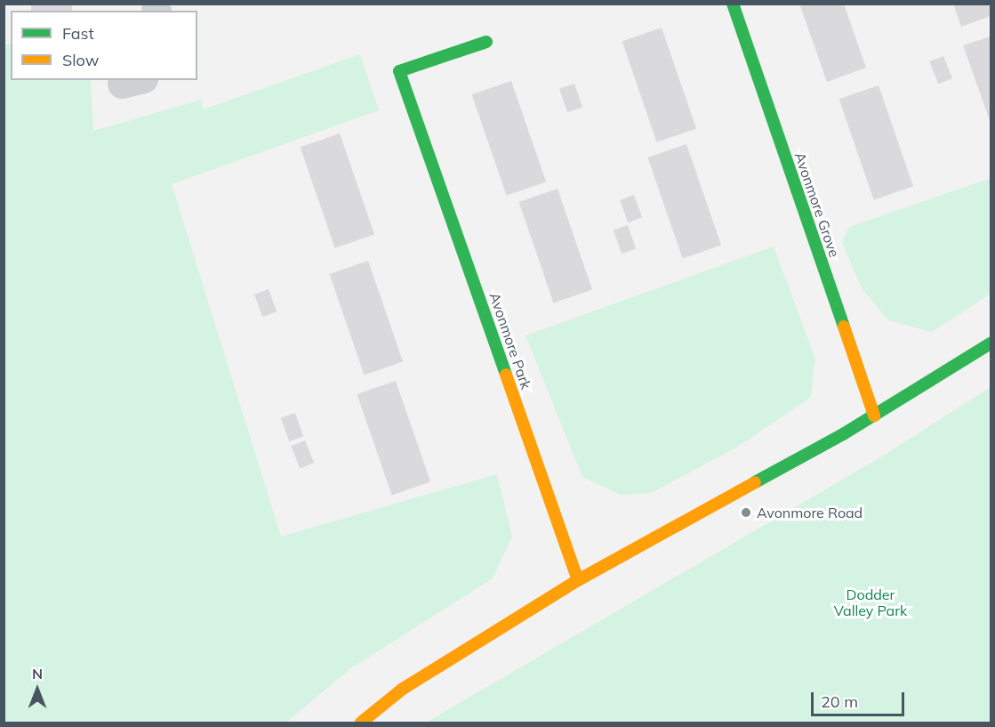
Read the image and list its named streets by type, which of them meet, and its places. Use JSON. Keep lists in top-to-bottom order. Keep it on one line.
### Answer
{"streets":{"street":["Avonmore Grove","Avonmore Park"]},"parks":["Dodder Valley Park"],"places":["Avonmore Road"],"legend":["Fast","Slow"],"scale_bar":"20 m","north":"top"}
